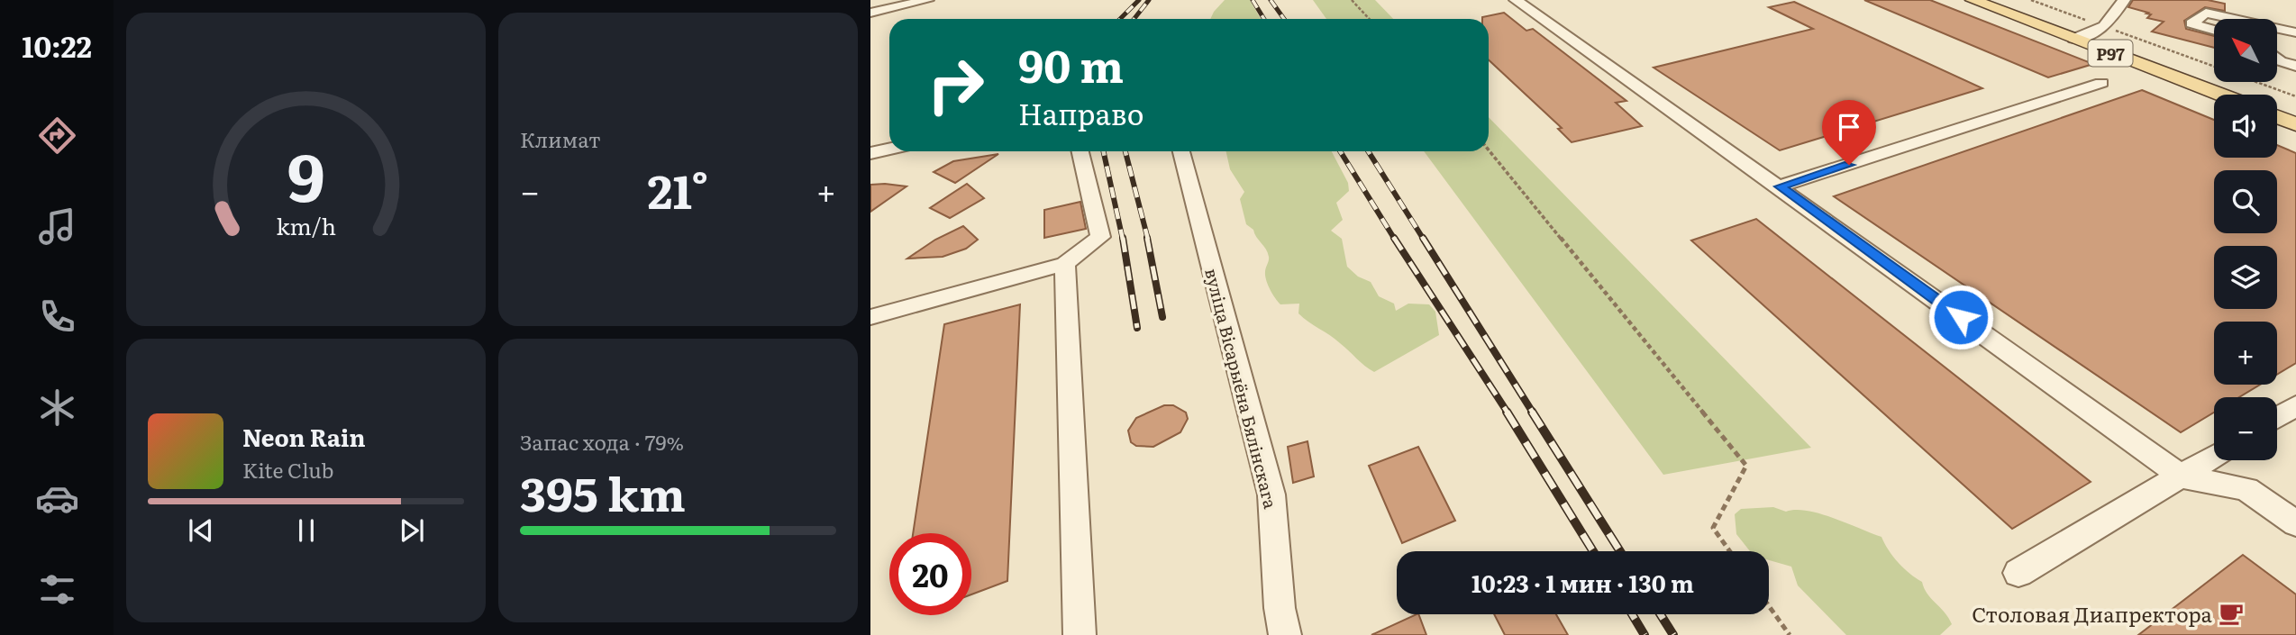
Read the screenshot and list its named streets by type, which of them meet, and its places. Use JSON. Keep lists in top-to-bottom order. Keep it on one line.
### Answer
{"streets":{"main road":["Р97"],"street":["вуліца Вісарыёна Бялінскага"]},"places":{"cafe":["Столовая Диапректора"]},"north":"top left","page":{"tabs":"10:22","tile":["Климат",["Запас хода · 79%","395 km"]],"map_buttons":["+","−"],"turn":["90 m","Направо"],"heat":["−","21°","+"],"song":["Neon Rain","Kite Club"],"limit":"20","trip":"10:23 · 1 мин · 130 m","gauge":["9","km/h"]}}
